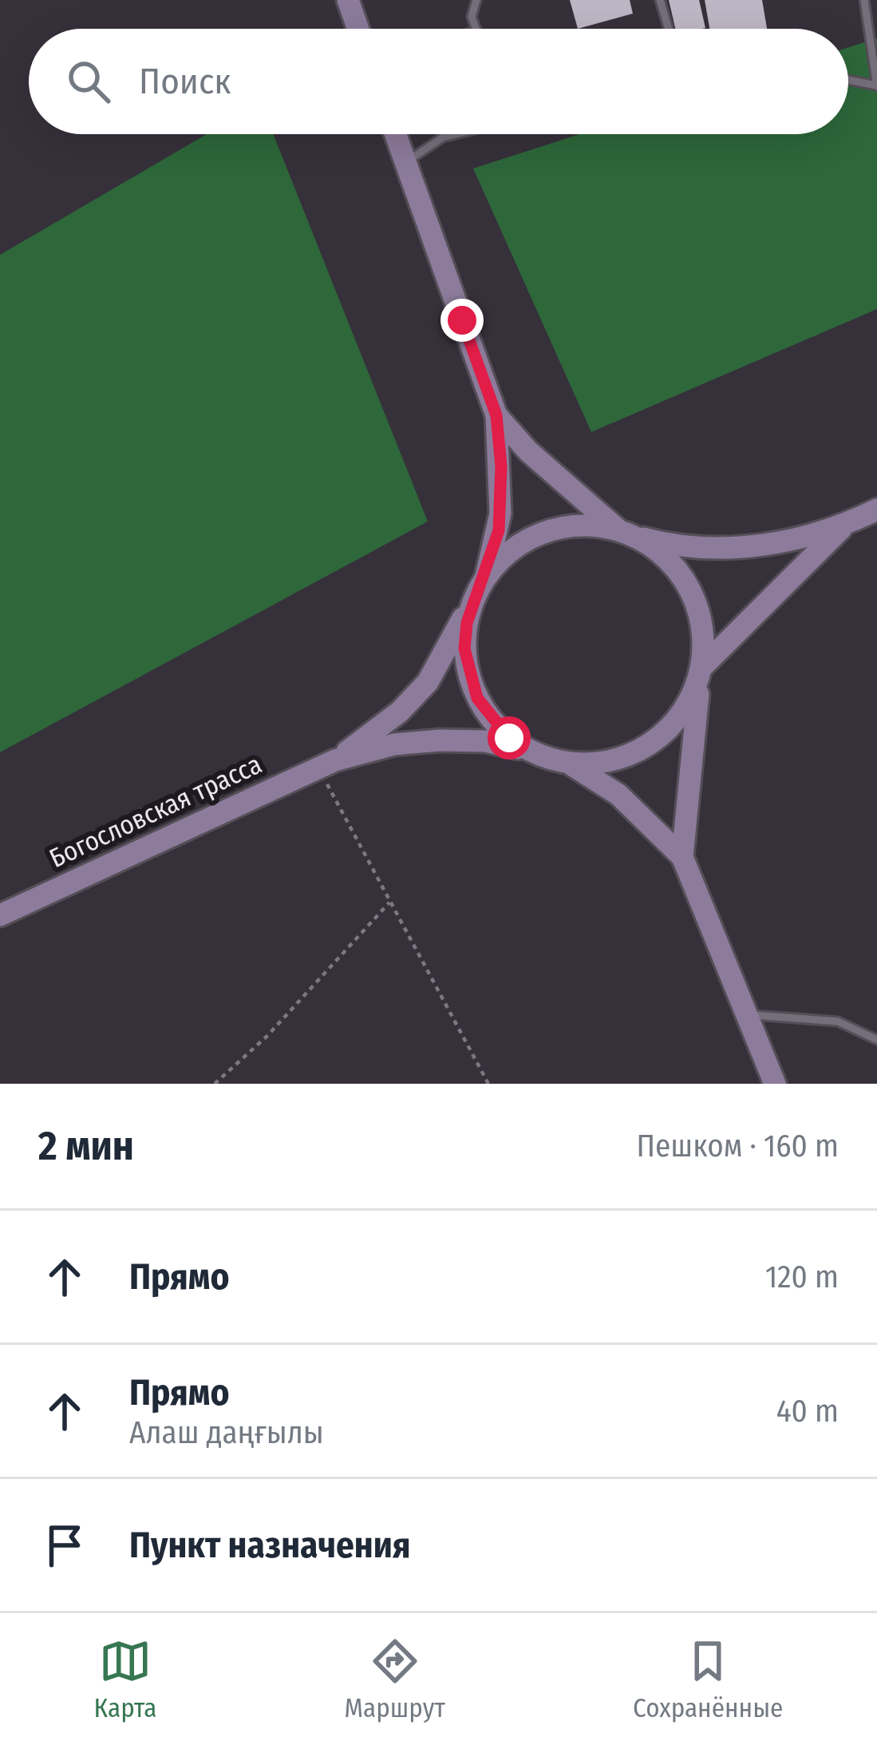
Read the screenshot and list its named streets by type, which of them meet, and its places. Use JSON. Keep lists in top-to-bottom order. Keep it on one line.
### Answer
{"streets":{"main road":["Богословская трасса"]},"page":{"search":"Поиск","heading":["2 мин","Пешком · 160 m"],"list":[["Прямо","120 m"],["Прямо","Алаш даңғылы","40 m"],"Пункт назначения"],"nav":["Карта","Маршрут","Сохранённые"]}}
